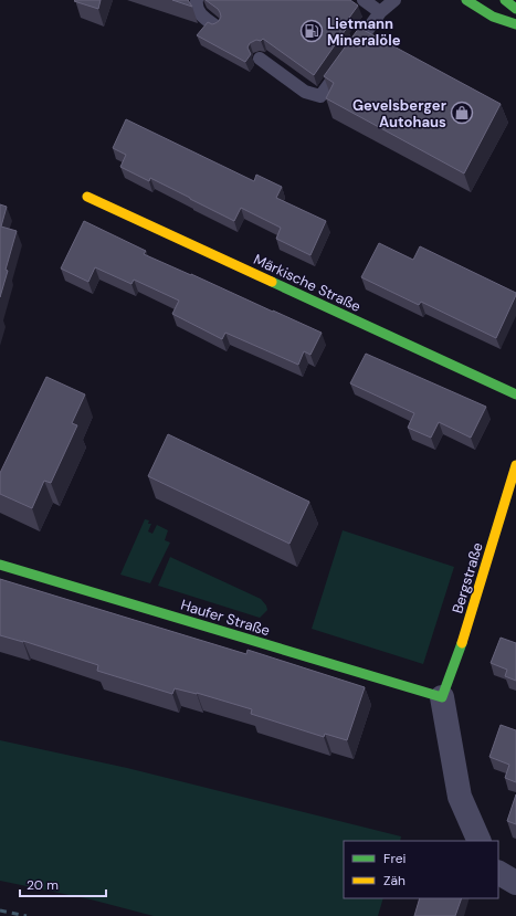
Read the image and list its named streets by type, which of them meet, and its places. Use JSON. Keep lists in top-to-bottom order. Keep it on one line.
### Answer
{"streets":{"street":["Märkische Straße","Bergstraße","Haufer Straße"]},"crossings":[["Bergstraße","Haufer Straße"]],"places":{"fuel station":["Lietmann Mineralöle"],"shop":["Gevelsberger Autohaus"]},"legend":["Frei","Zäh"],"scale_bar":"20 m"}
